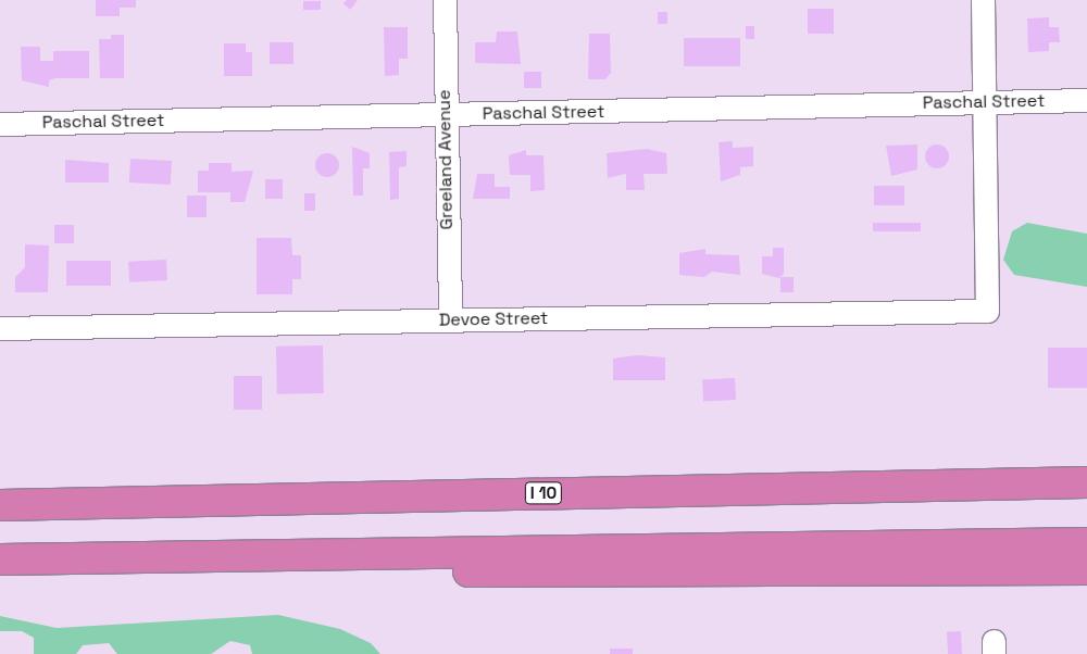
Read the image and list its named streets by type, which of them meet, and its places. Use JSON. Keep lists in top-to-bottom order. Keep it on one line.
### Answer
{"streets":{"highway":["I 10"],"street":["Paschal Street","Greeland Avenue","Devoe Street"]},"crossings":[["Paschal Street","Greeland Avenue"],["Paschal Street","Devoe Street"],["Greeland Avenue","Devoe Street"]]}
